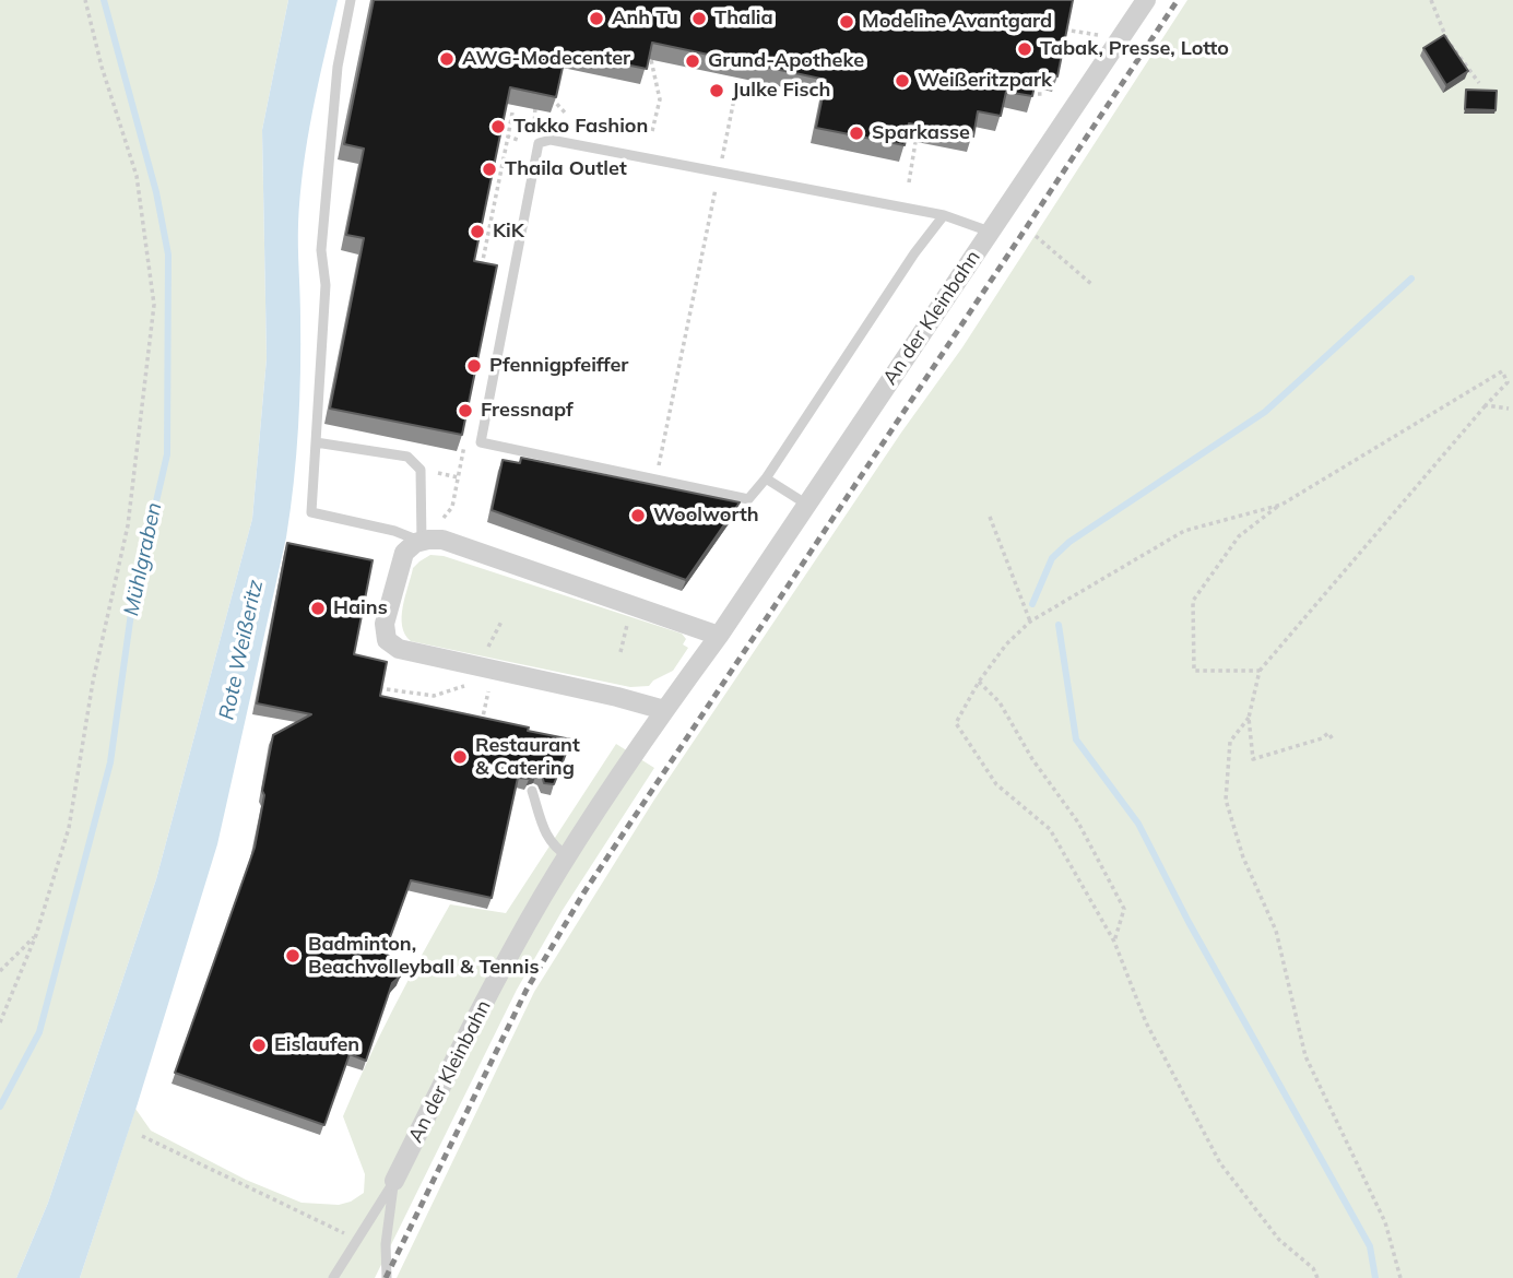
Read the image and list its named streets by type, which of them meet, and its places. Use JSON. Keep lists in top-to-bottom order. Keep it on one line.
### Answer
{"streets":{"street":["An der Kleinbahn"]},"water":["Mühlgraben","Rote Weißeritz"],"places":["Anh Tu","Thalia","Modeline Avantgard","Tabak, Presse, Lotto","AWG-Modecenter","Grund-Apotheke","Weißeritzpark","Julke Fisch","Takko Fashion","Sparkasse","Thaila Outlet","KiK","Pfennigpfeiffer","Fressnapf","Woolworth","Hains","Restaurant & Catering","Badminton, Beachvolleyball & Tennis","Eislaufen"]}
